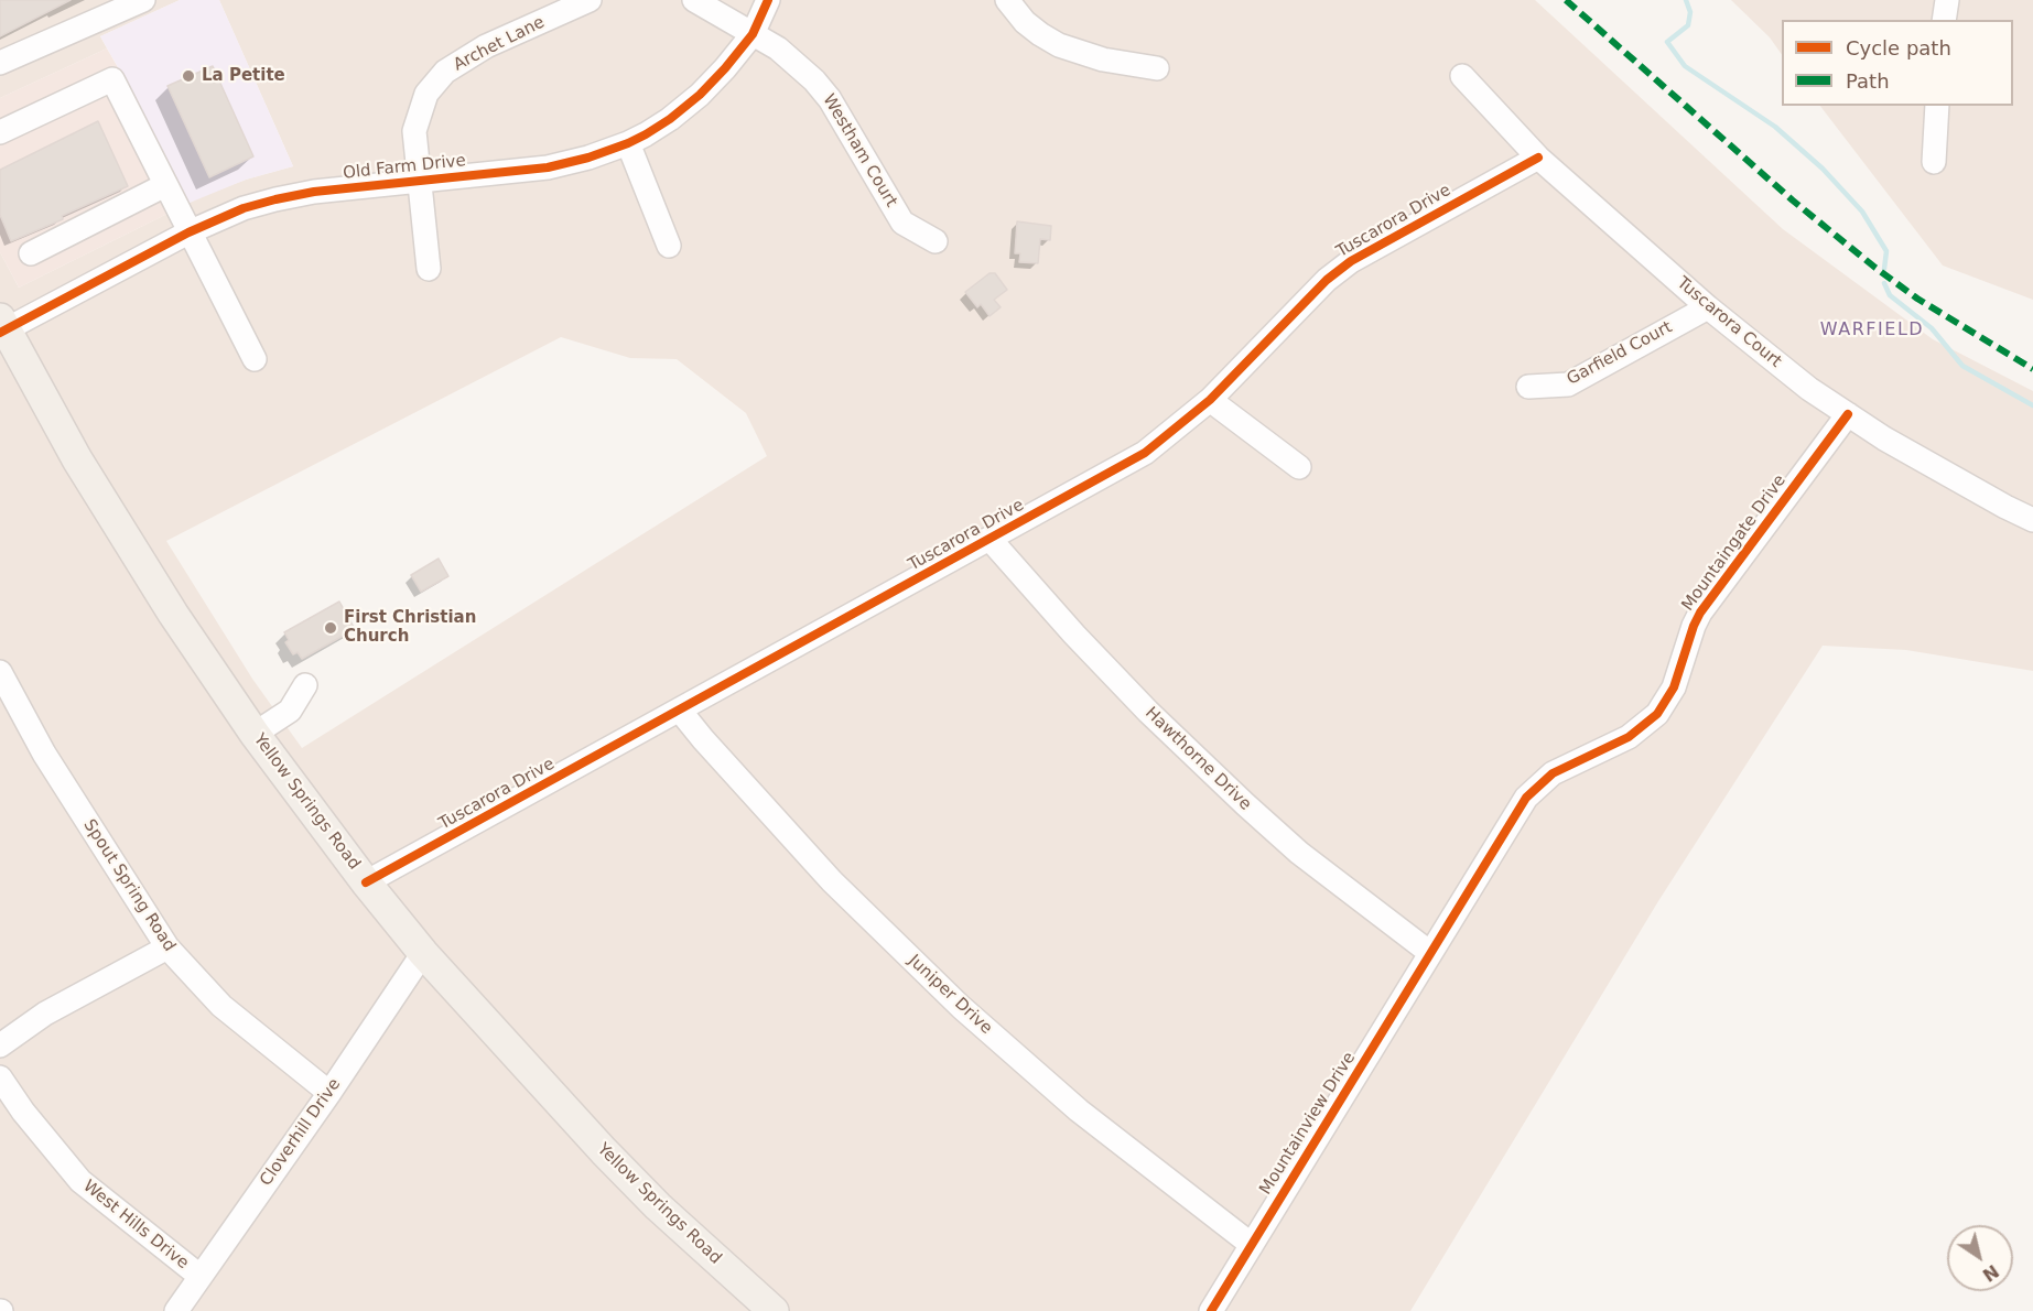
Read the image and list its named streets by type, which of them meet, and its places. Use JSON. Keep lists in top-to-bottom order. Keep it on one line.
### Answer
{"streets":{"main road":["Yellow Springs Road"],"street":["Archet Lane","Westham Court","Old Farm Drive","Tuscarora Drive","Tuscarora Court","Garfield Court","Mountaingate Drive","Hawthorne Drive","Spout Spring Road","Juniper Drive","Mountainview Drive","Cloverhill Drive","West Hills Drive"]},"crossings":[["Archet Lane","Old Farm Drive"],["Westham Court","Old Farm Drive"],["Old Farm Drive","Yellow Springs Road"],["Tuscarora Drive","Tuscarora Court"],["Tuscarora Drive","Hawthorne Drive"],["Tuscarora Drive","Yellow Springs Road"],["Tuscarora Drive","Juniper Drive"],["Tuscarora Court","Garfield Court"],["Tuscarora Court","Mountaingate Drive"],["Mountaingate Drive","Hawthorne Drive"],["Mountaingate Drive","Mountainview Drive"],["Hawthorne Drive","Mountainview Drive"],["Yellow Springs Road","Cloverhill Drive"],["Spout Spring Road","Cloverhill Drive"],["Juniper Drive","Mountainview Drive"],["Cloverhill Drive","West Hills Drive"]],"districts":["WARFIELD"],"places":["La Petite","First Christian Church"],"legend":["Cycle path","Path"],"north":"bottom right"}
